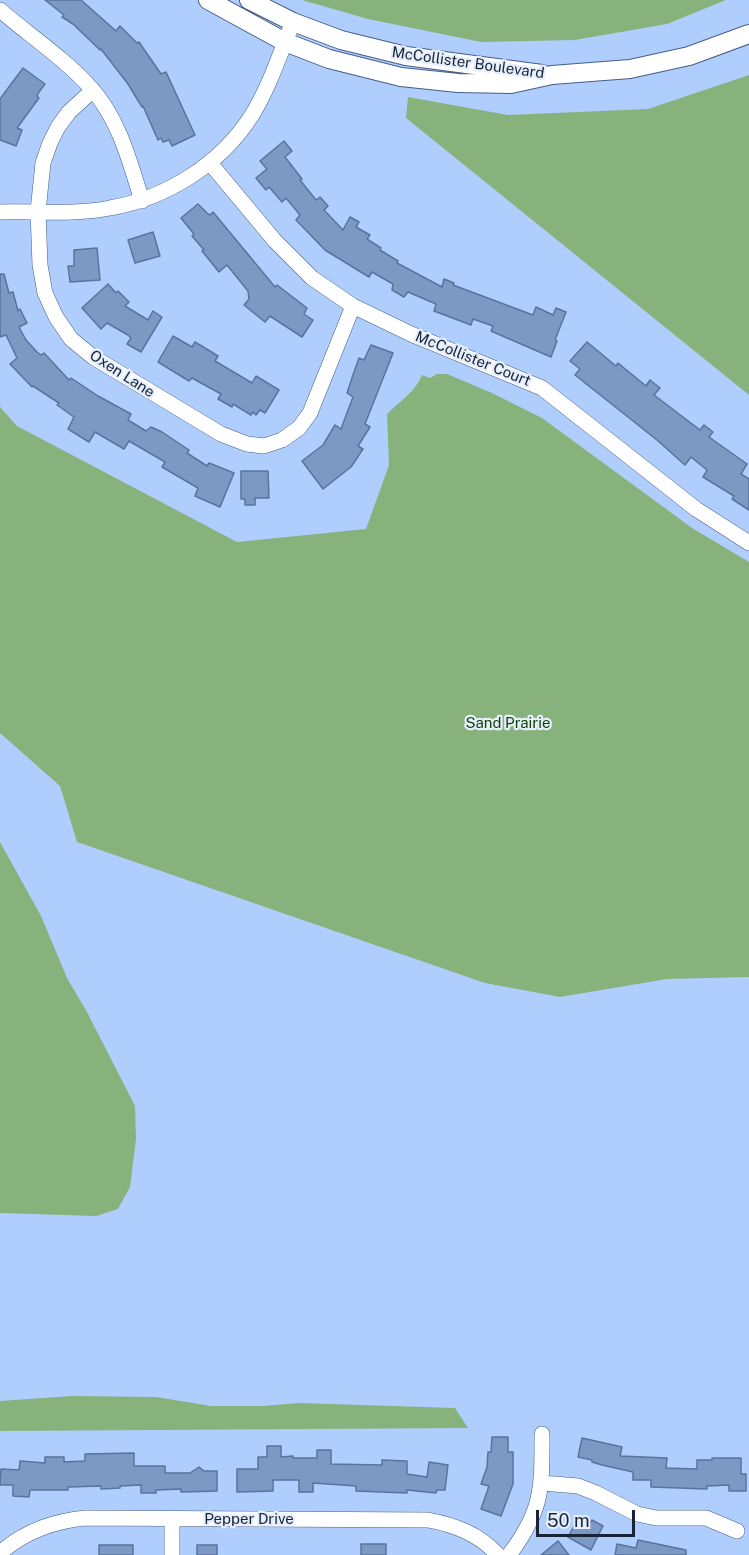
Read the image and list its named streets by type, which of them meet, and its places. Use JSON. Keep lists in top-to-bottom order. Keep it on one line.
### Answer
{"streets":{"street":["McCollister Boulevard","McCollister Court","Oxen Lane","Pepper Drive"]},"crossings":[["McCollister Court","Oxen Lane"]],"parks":["Sand Prairie"],"scale_bar":"50 m"}
